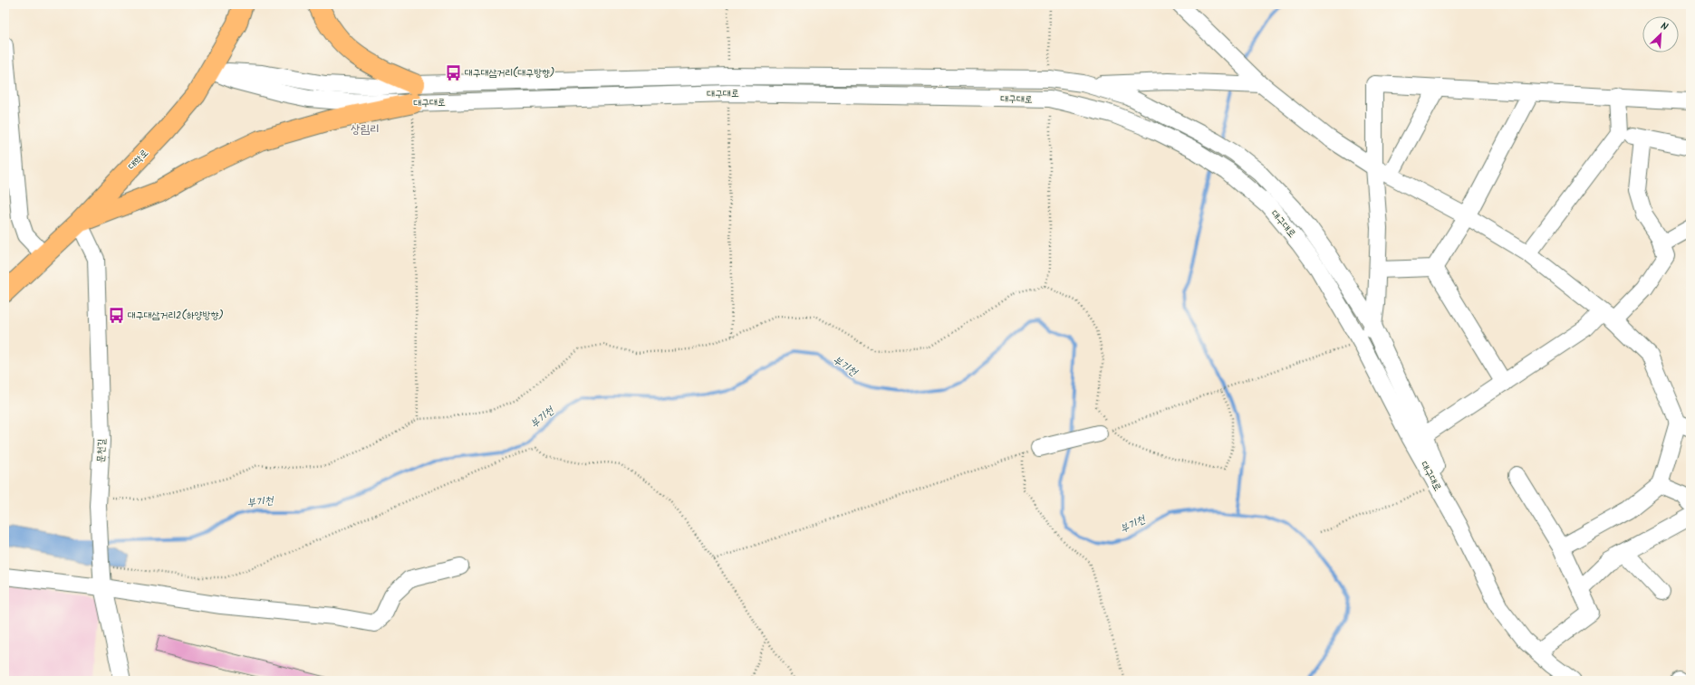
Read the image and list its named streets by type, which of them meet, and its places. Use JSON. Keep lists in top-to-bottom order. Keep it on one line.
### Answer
{"streets":{"main road":["대학로"],"street":["대구대로","문천길"]},"crossings":[["대구대로","대학로"],["대학로","문천길"]],"districts":["상림리"],"water":["부기천"],"places":{"bus stop":["대구대삼거리(대구방향)","대구대삼거리2(하양방향)"]},"north":"top right"}
